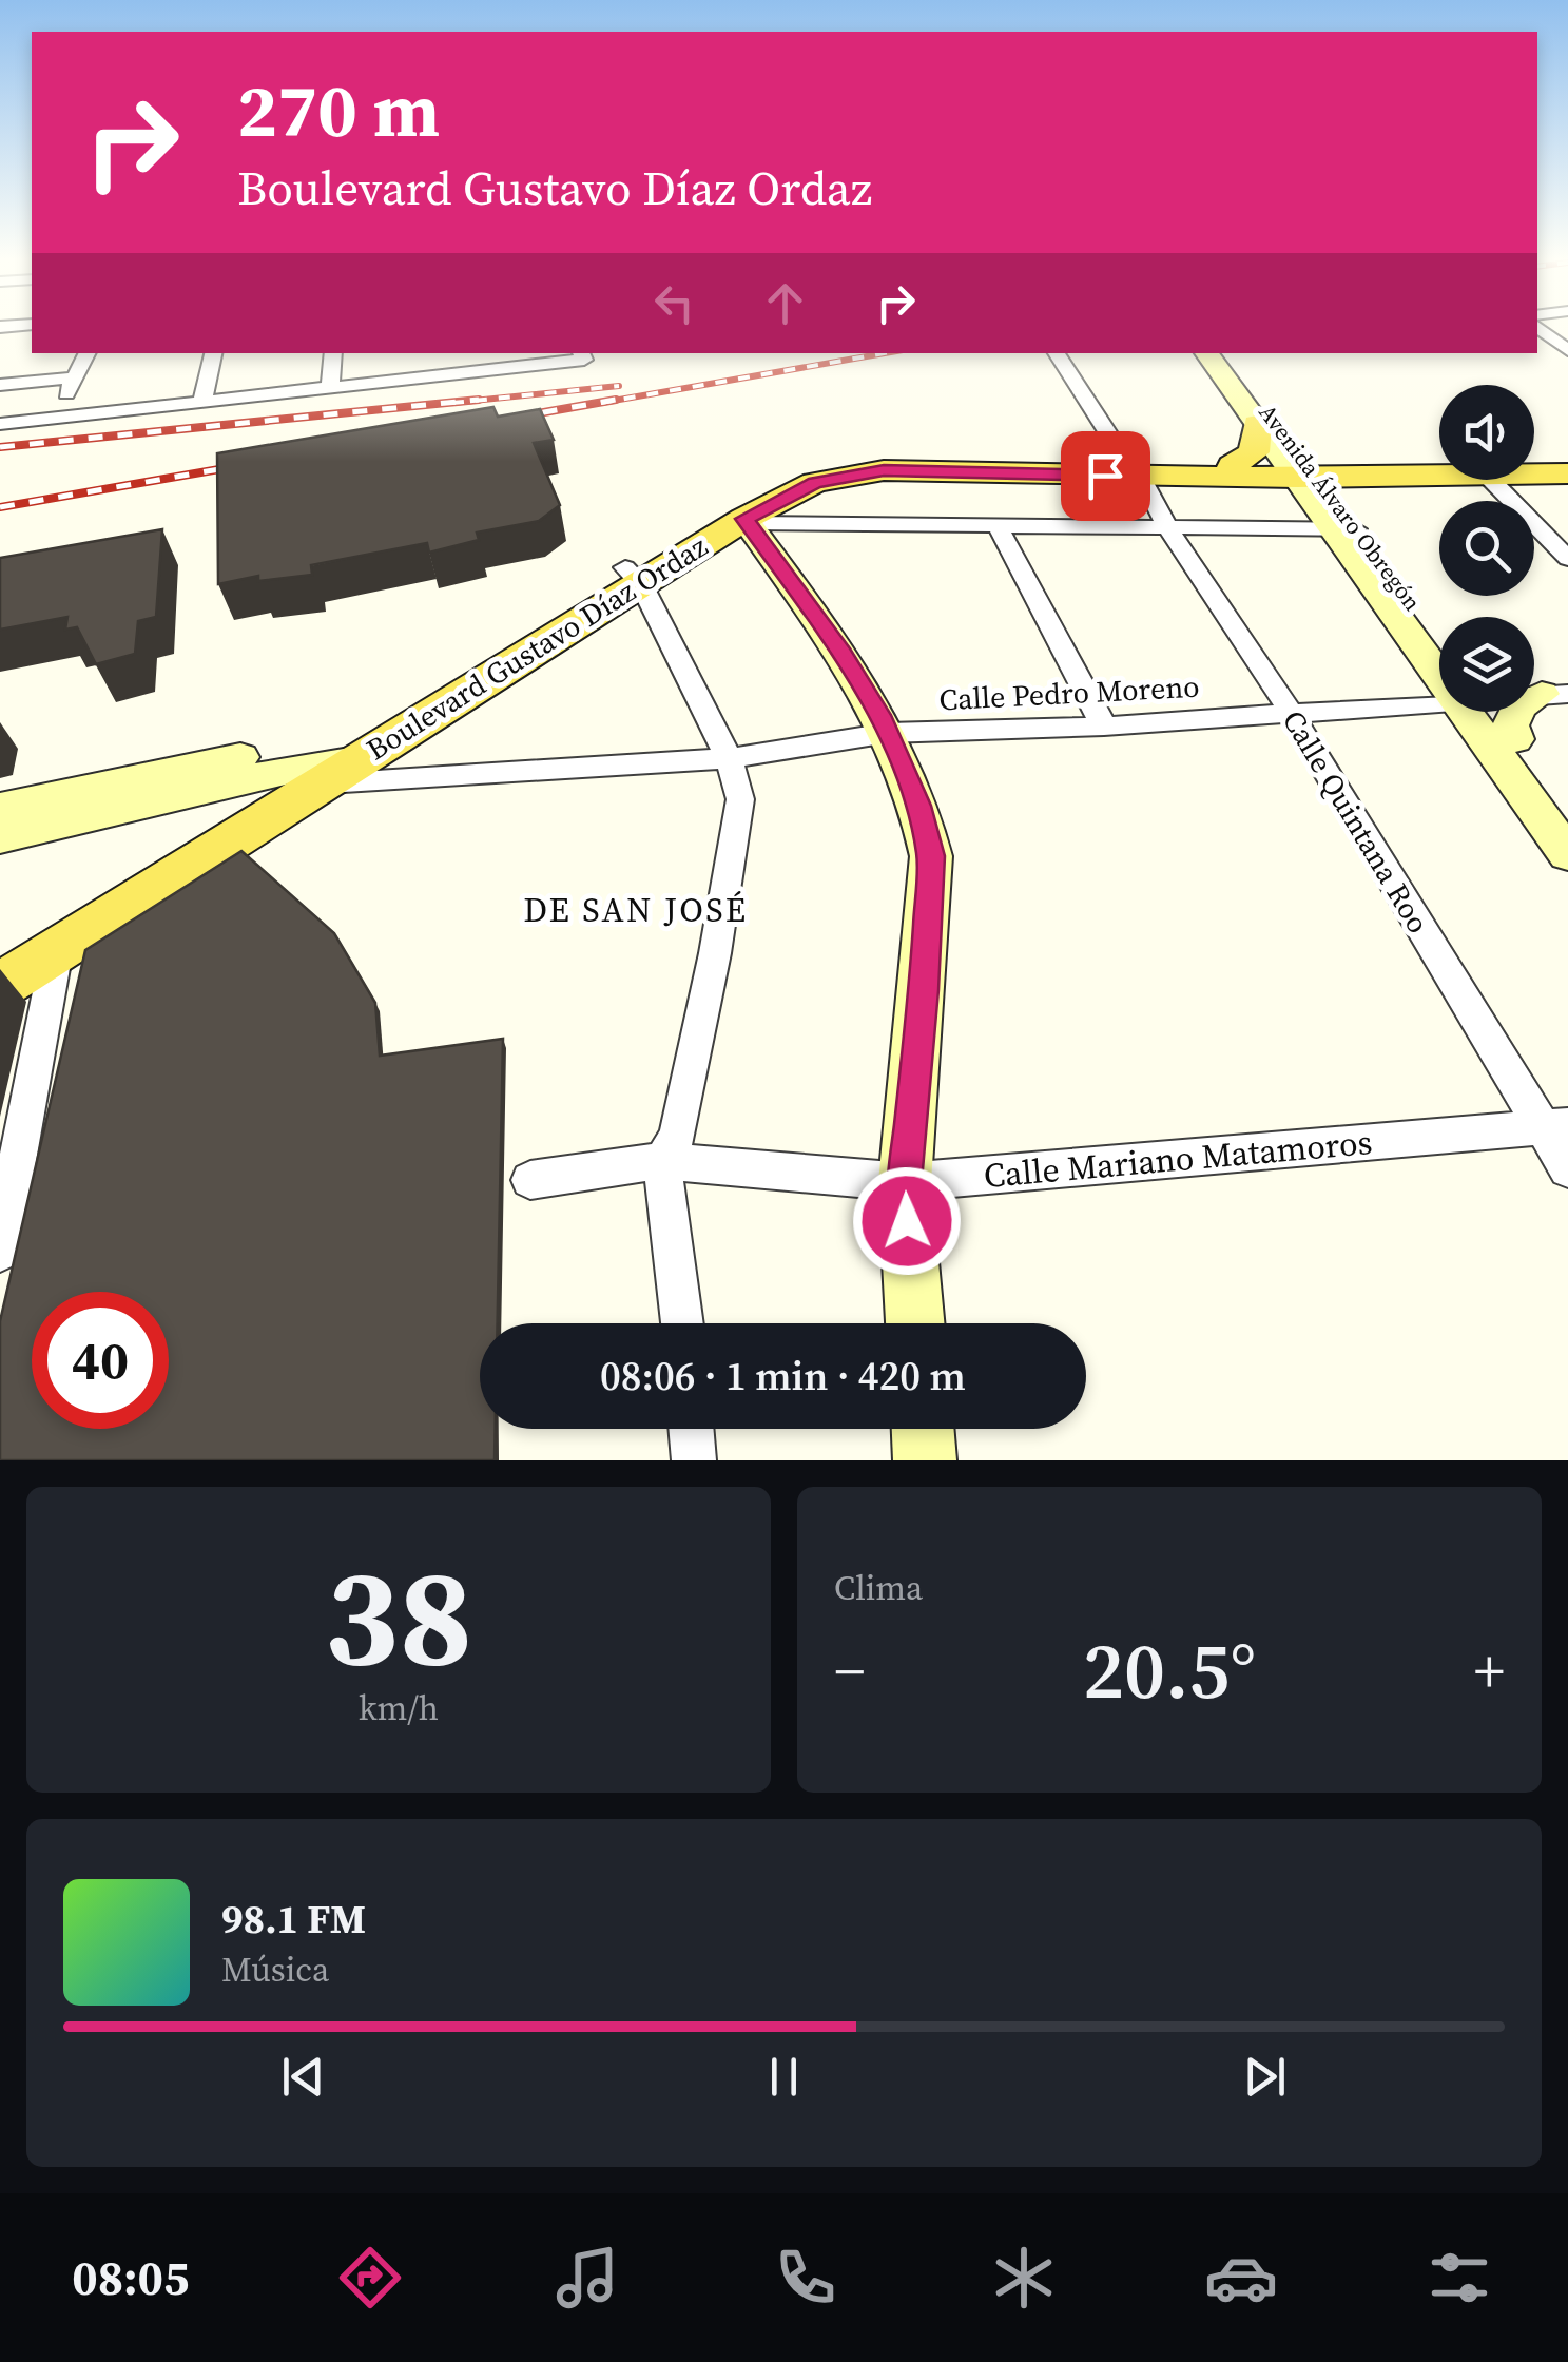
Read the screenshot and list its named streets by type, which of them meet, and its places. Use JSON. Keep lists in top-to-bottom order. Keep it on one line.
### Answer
{"streets":{"main road":["Boulevard Gustavo Díaz Ordaz"],"street":["Avenida Álvaro Obregón","Calle Pedro Moreno","Calle Quintana Roo","Calle Mariano Matamoros"]},"crossings":[["Avenida Álvaro Obregón","Boulevard Gustavo Díaz Ordaz"],["Boulevard Gustavo Díaz Ordaz","Calle Pedro Moreno"],["Boulevard Gustavo Díaz Ordaz","Calle Quintana Roo"],["Calle Pedro Moreno","Calle Quintana Roo"],["Calle Quintana Roo","Calle Mariano Matamoros"]],"districts":["DE SAN JOSÉ"],"page":{"turn":["270 m","Boulevard Gustavo Díaz Ordaz"],"limit":"40","trip":"08:06 · 1 min · 420 m","tile":[["38","km/h"],"Clima"],"heat":["−","20.5°","+"],"song":["98.1 FM","Música"],"tabs":"08:05"}}
